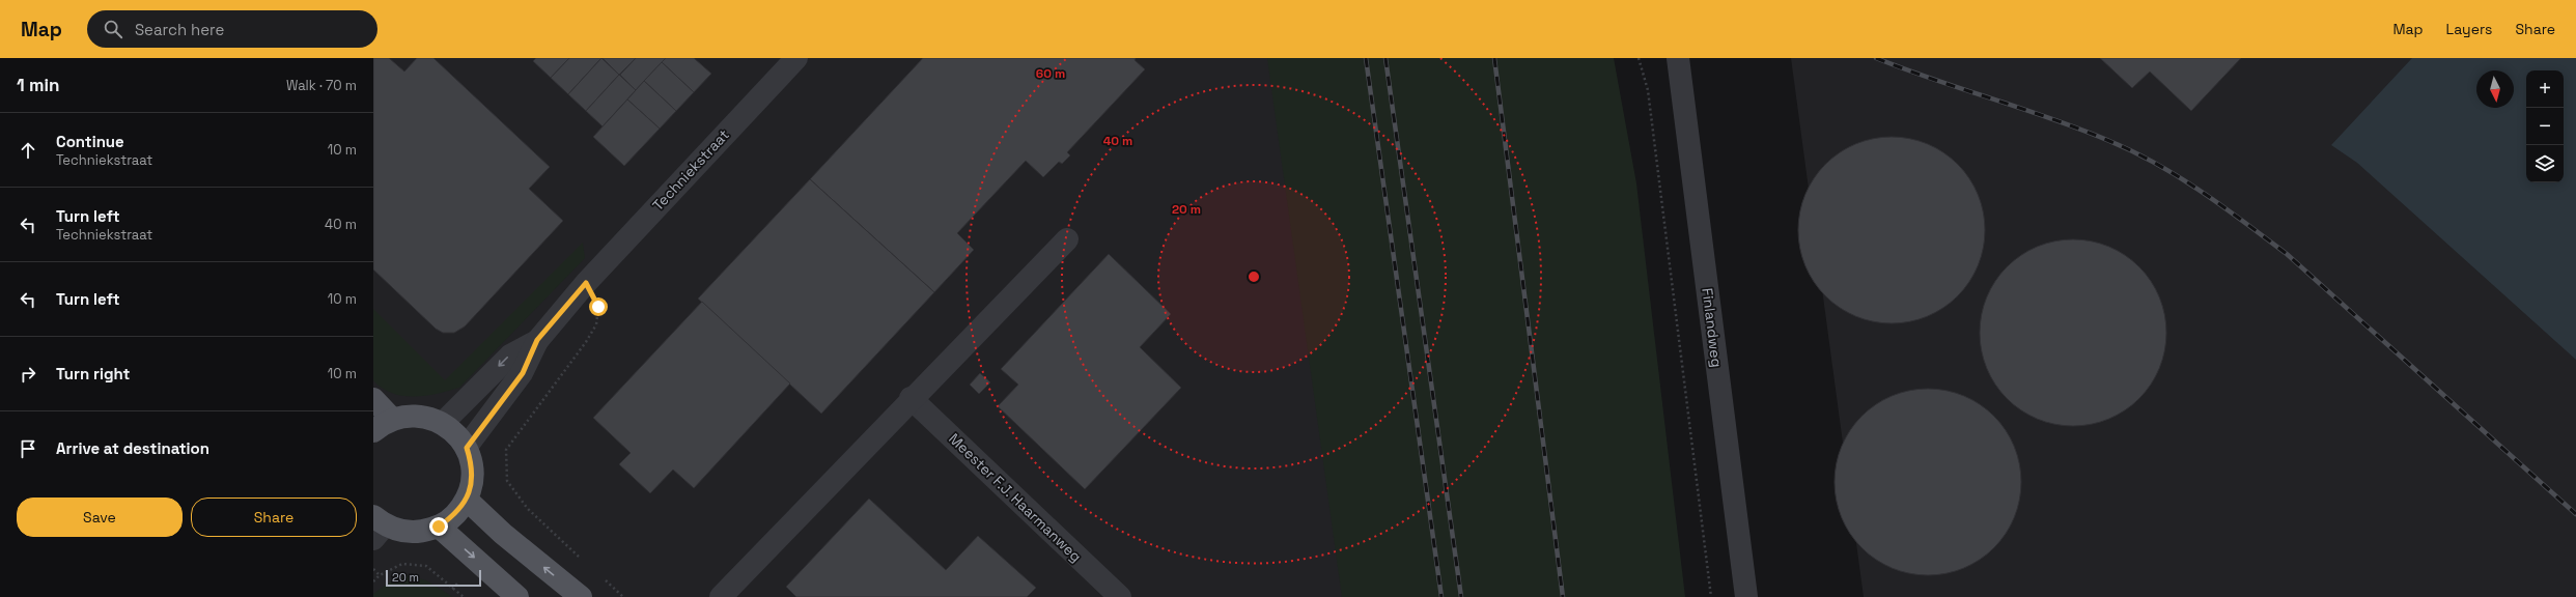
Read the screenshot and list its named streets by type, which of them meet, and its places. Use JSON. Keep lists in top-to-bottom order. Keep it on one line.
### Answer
{"streets":{"street":["Techniekstraat","Finlandweg","Meester F.J. Haarmanweg"]},"scale_bar":"20 m","north":"bottom","page":{"header":"Map","search":"Search here","nav":["Map","Layers","Share"],"heading":["1 min","Walk · 70 m"],"map_buttons":["+","−"],"list":[["Continue","Techniekstraat","10 m"],["Turn left","Techniekstraat","40 m"],["Turn left","10 m"],["Turn right","10 m"],"Arrive at destination"],"buttons":["Save","Share"],"scale":"20 m"},"rings":["60 m","40 m","20 m"]}
